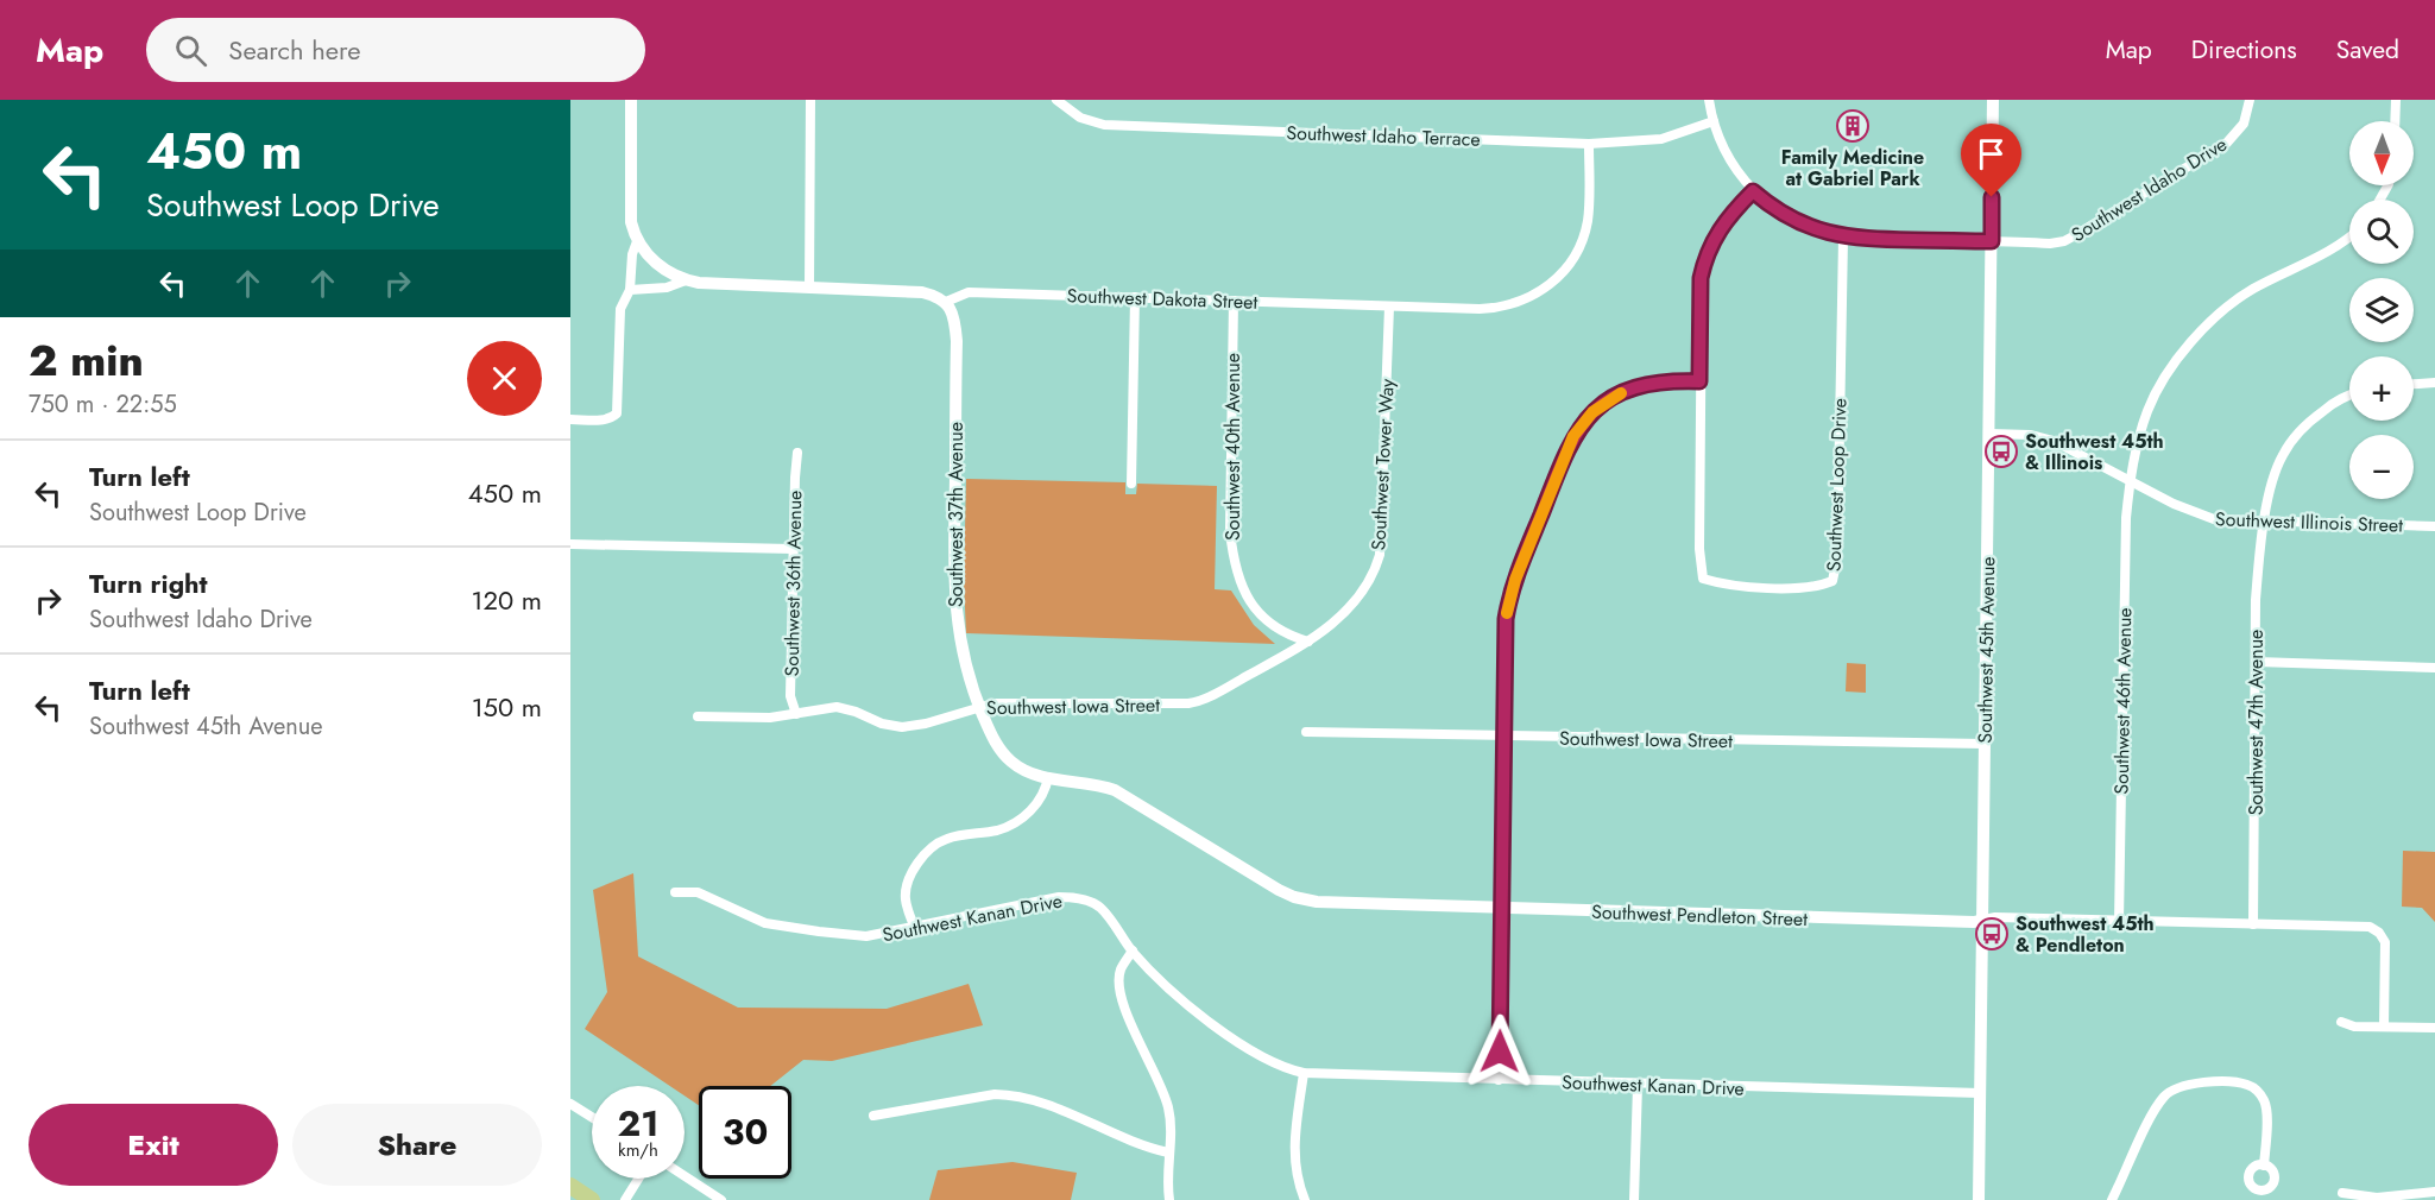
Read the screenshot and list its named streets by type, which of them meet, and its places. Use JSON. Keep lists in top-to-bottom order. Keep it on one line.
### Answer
{"streets":{"street":["Southwest Idaho Terrace","Southwest Idaho Drive","Southwest Dakota Street","Southwest 40th Avenue","Southwest Tower Way","Southwest Loop Drive","Southwest 37th Avenue","Southwest Illinois Street","Southwest 36th Avenue","Southwest 45th Avenue","Southwest 46th Avenue","Southwest Iowa Street","Southwest 47th Avenue","Southwest Pendleton Street","Southwest Kanan Drive"]},"crossings":[["Southwest Idaho Terrace","Southwest Idaho Drive"],["Southwest Idaho Terrace","Southwest Dakota Street"],["Southwest Idaho Drive","Southwest Loop Drive"],["Southwest Idaho Drive","Southwest 45th Avenue"],["Southwest Dakota Street","Southwest 40th Avenue"],["Southwest Dakota Street","Southwest Tower Way"],["Southwest Dakota Street","Southwest 37th Avenue"],["Southwest 40th Avenue","Southwest Tower Way"],["Southwest Tower Way","Southwest Iowa Street"],["Southwest 37th Avenue","Southwest Iowa Street"],["Southwest 37th Avenue","Southwest Pendleton Street"],["Southwest Illinois Street","Southwest 45th Avenue"],["Southwest Illinois Street","Southwest 46th Avenue"],["Southwest Illinois Street","Southwest 47th Avenue"],["Southwest 36th Avenue","Southwest Iowa Street"],["Southwest 45th Avenue","Southwest Iowa Street"],["Southwest 45th Avenue","Southwest Pendleton Street"],["Southwest 45th Avenue","Southwest Kanan Drive"],["Southwest 46th Avenue","Southwest Pendleton Street"],["Southwest 47th Avenue","Southwest Pendleton Street"]],"places":{"building":["Family Medicine at Gabriel Park"],"bus stop":["Southwest 45th & Illinois","Southwest 45th & Pendleton"]},"north":"bottom","page":{"header":"Map","search":"Search here","nav":["Map","Directions","Saved"],"turn":["450 m","Southwest Loop Drive"],"map_buttons":["+","−"],"heading":["2 min","750 m · 22:55"],"list":[{"name":"Turn left","note":"Southwest Loop Drive","value":"450 m"},{"name":"Turn right","note":"Southwest Idaho Drive","value":"120 m"},{"name":"Turn left","note":"Southwest 45th Avenue","value":"150 m"}],"speed":"21 km/h","limit":"30","buttons":["Exit","Share"]}}
